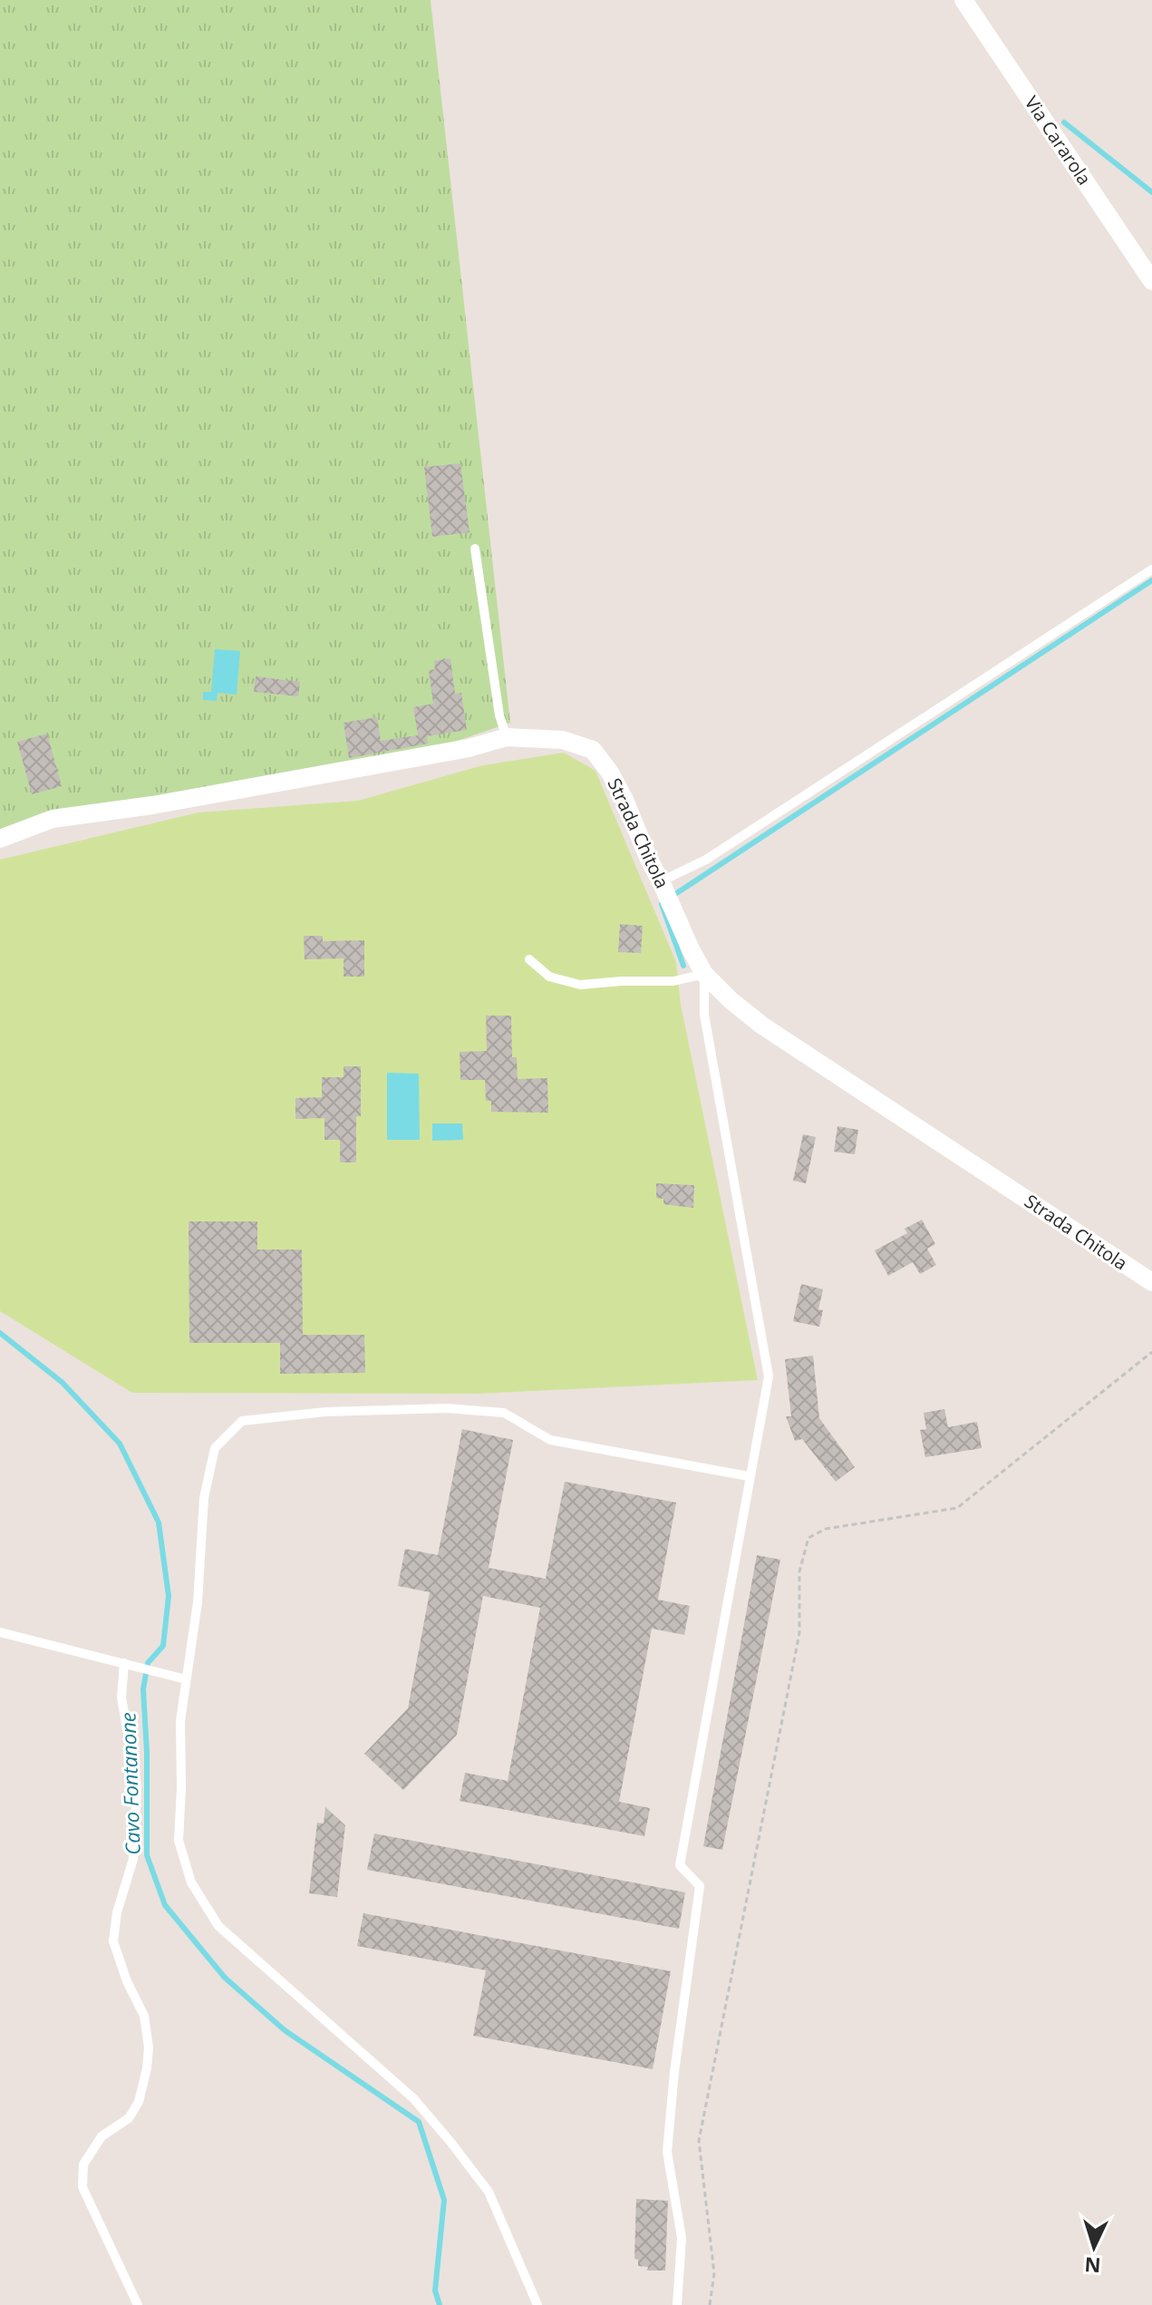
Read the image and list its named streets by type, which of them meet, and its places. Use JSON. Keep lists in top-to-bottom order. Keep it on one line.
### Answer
{"streets":{"street":["Via Cararola","Strada Chitola"]},"water":["Cavo Fontanone"],"north":"bottom"}
